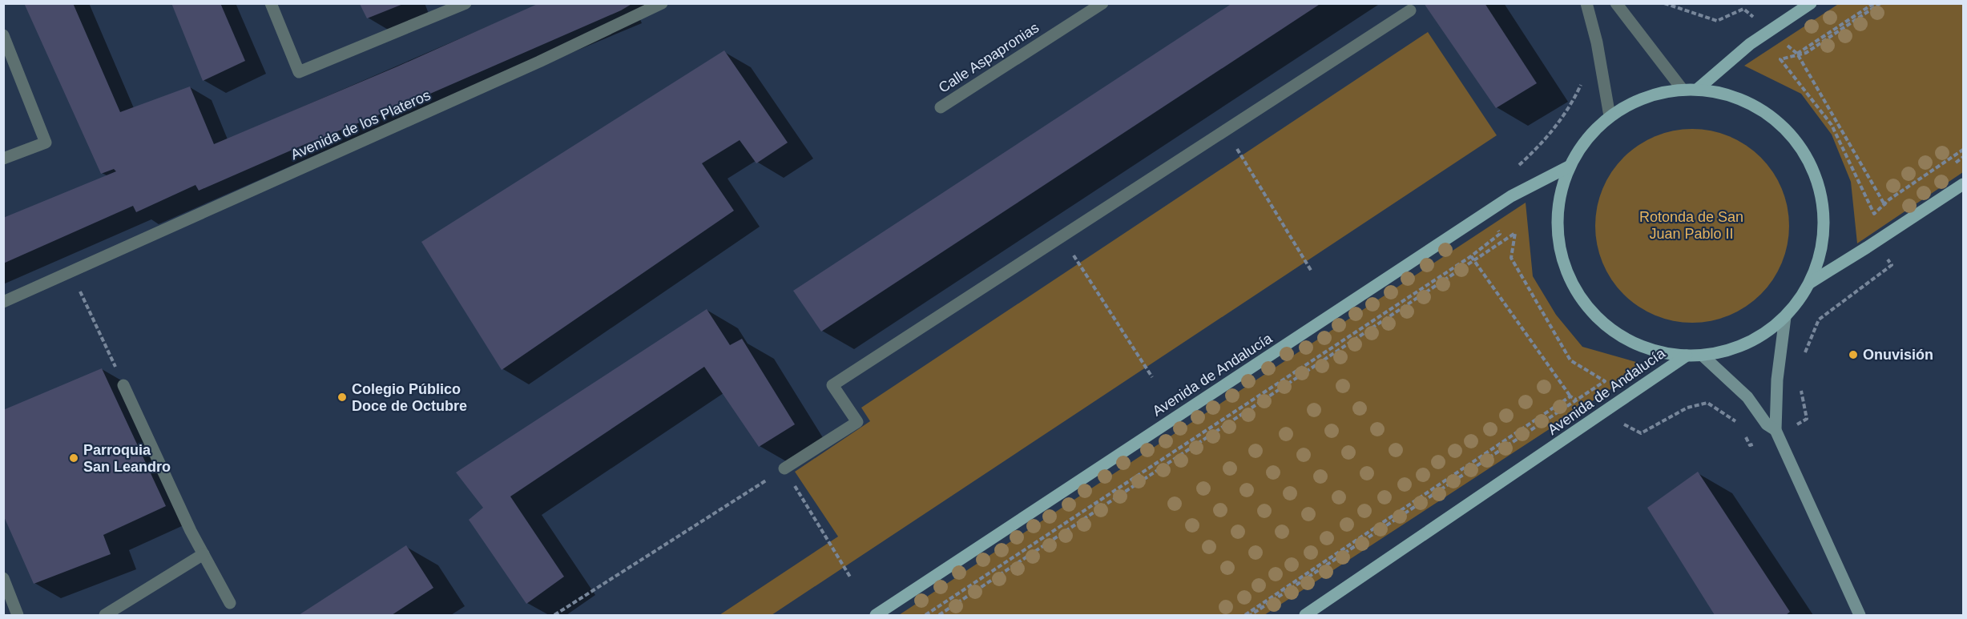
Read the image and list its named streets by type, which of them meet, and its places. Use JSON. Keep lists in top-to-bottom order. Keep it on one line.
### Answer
{"streets":{"main road":["Avenida de Andalucía"],"street":["Calle Aspapronias","Avenida de los Plateros"]},"parks":["Rotonda de San Juan Pablo II"],"places":["Onuvisión","Colegio Público Doce de Octubre","Parroquia San Leandro"]}
